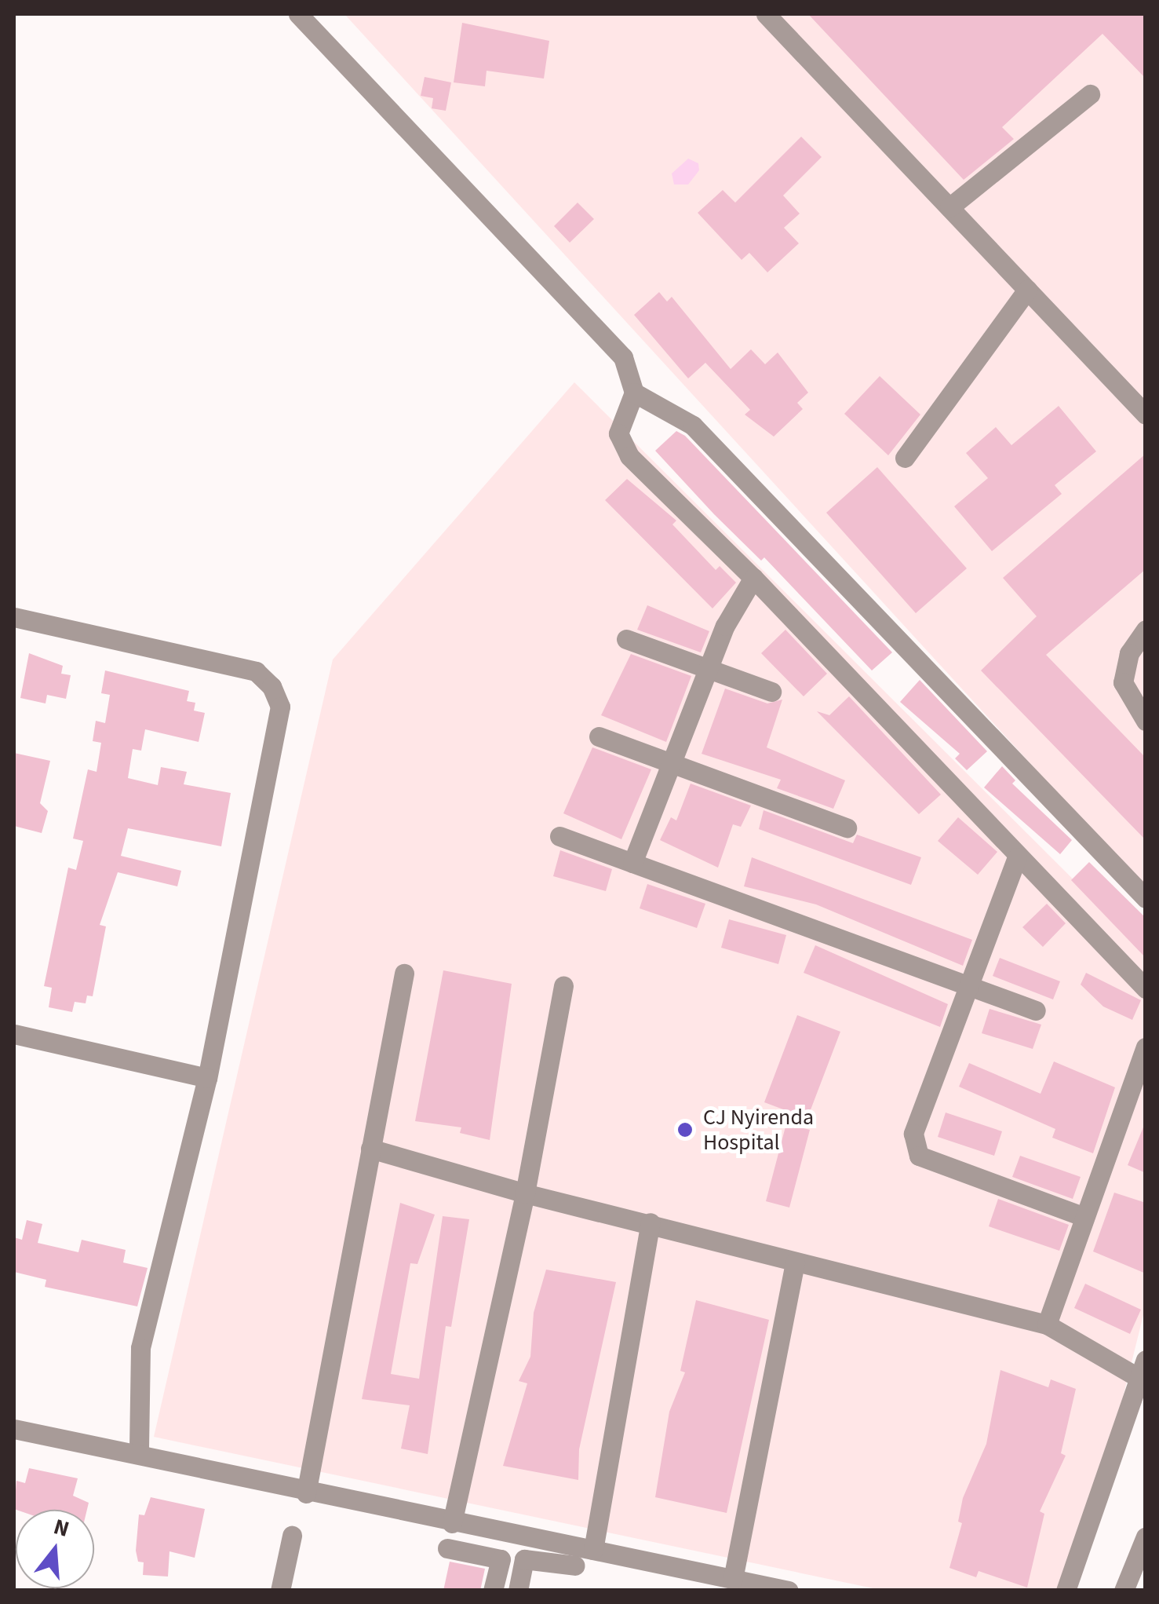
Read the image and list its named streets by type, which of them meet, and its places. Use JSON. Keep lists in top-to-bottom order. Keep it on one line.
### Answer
{"places":["CJ Nyirenda Hospital"],"north":"top"}
